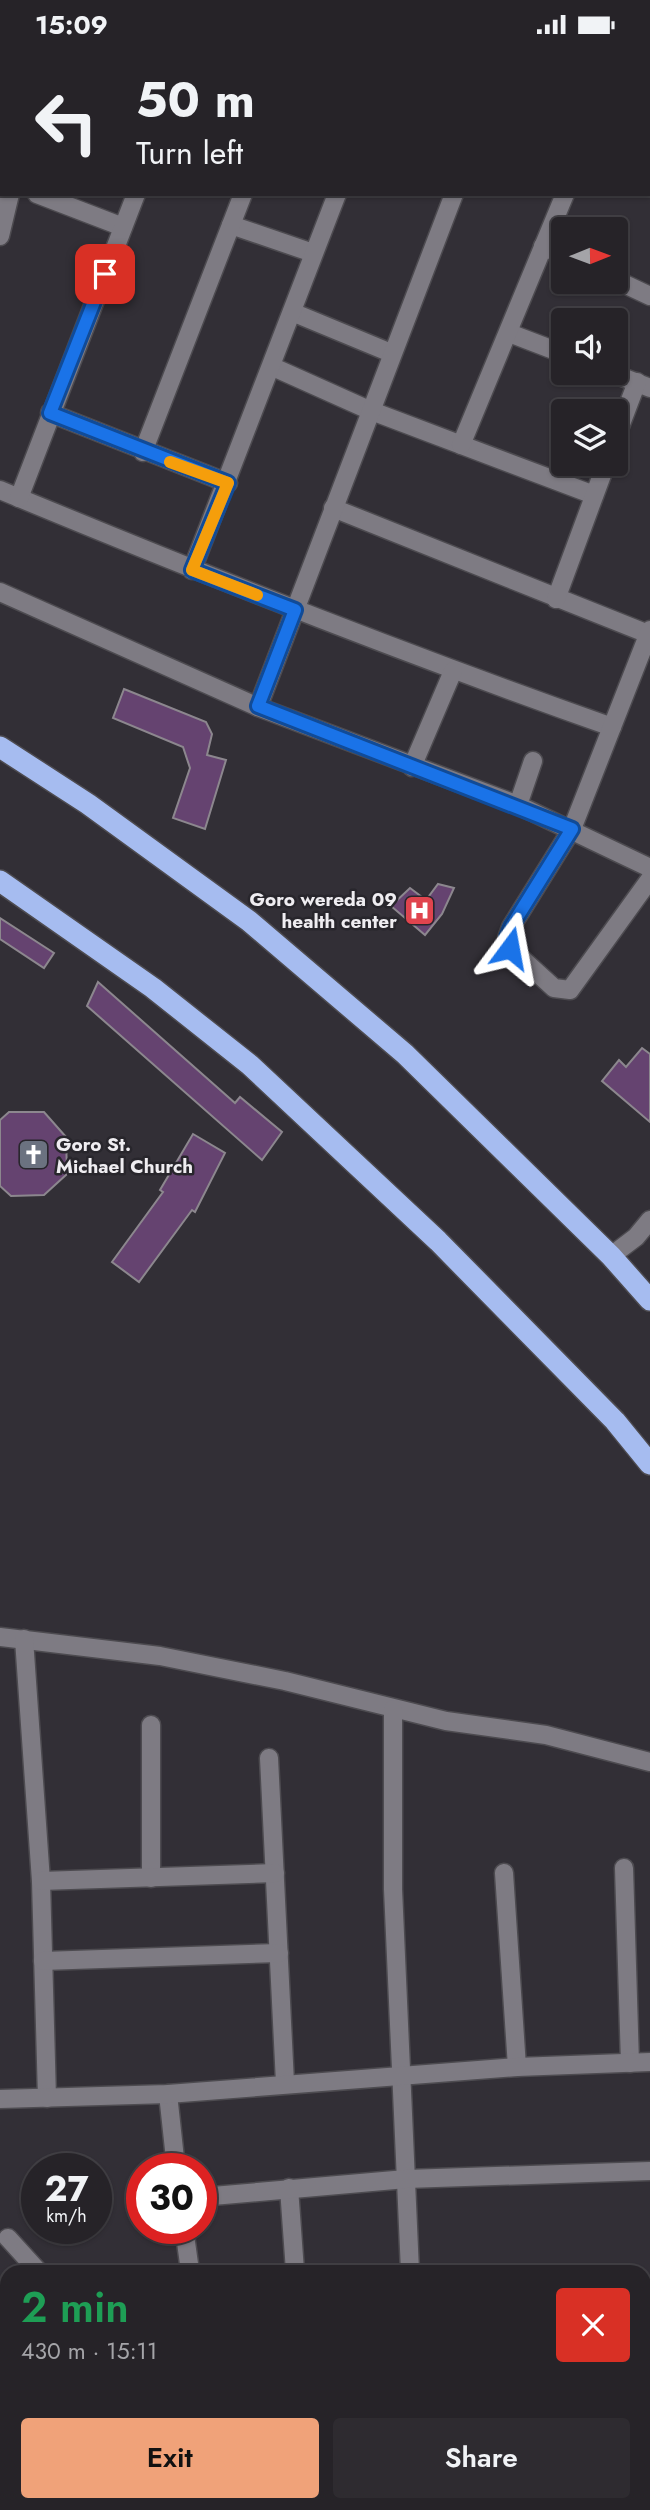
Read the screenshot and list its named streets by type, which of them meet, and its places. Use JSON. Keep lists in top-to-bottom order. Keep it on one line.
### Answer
{"places":{"hospital":["Goro wereda 09 health center"],"church":["Goro St. Michael Church"]},"north":"right","page":{"status":"15:09","turn":["50 m","Turn left"],"speed":"27 km/h","limit":"30","heading":["2 min","430 m · 15:11"],"buttons":["Exit","Share"]}}
